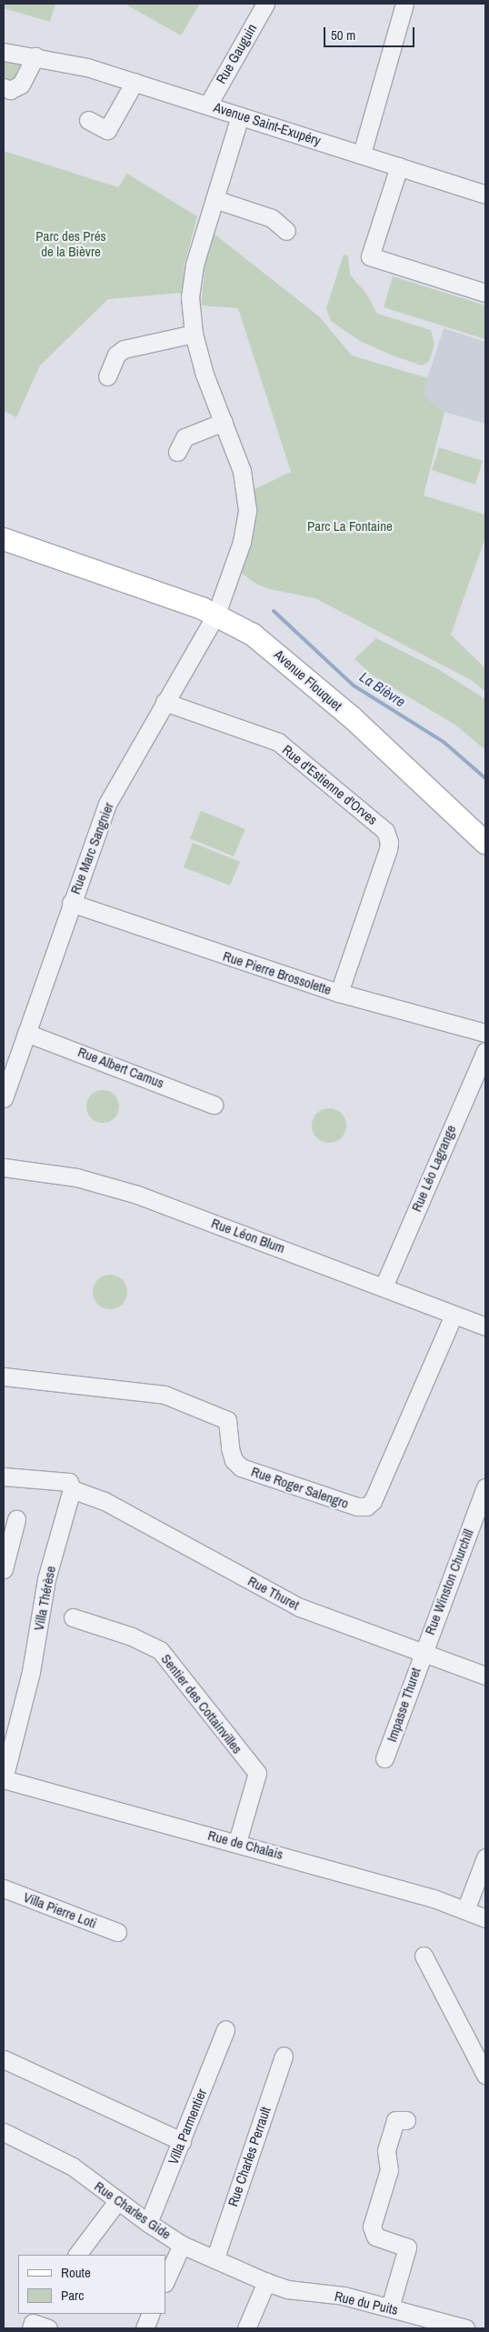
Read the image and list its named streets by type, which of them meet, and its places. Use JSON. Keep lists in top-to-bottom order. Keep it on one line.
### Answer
{"streets":{"main road":["Avenue Flouquet"],"street":["Rue Gauguin","Avenue Saint-Exupéry","Rue d'Estienne d'Orves","Rue Marc Sangnier","Rue Pierre Brossolette","Rue Albert Camus","Rue Léo Lagrange","Rue Léon Blum","Rue Roger Salengro","Rue Winston Churchill","Rue Thuret","Villa Thérèse","Sentier des Cottainvilles","Impasse Thuret","Rue de Chalais","Villa Pierre Loti","Villa Parmentier","Rue Charles Perrault","Rue Charles Gide","Rue du Puits"]},"crossings":[["Rue Gauguin","Avenue Saint-Exupéry"],["Avenue Saint-Exupéry","Rue Marc Sangnier"],["Avenue Flouquet","Rue Marc Sangnier"],["Rue d'Estienne d'Orves","Rue Marc Sangnier"],["Rue d'Estienne d'Orves","Rue Pierre Brossolette"],["Rue Marc Sangnier","Rue Pierre Brossolette"],["Rue Marc Sangnier","Rue Albert Camus"],["Rue Léo Lagrange","Rue Léon Blum"],["Rue Léon Blum","Rue Roger Salengro"],["Rue Winston Churchill","Rue Thuret"],["Rue Winston Churchill","Impasse Thuret"],["Rue Thuret","Villa Thérèse"],["Rue Thuret","Impasse Thuret"],["Villa Thérèse","Rue de Chalais"],["Sentier des Cottainvilles","Rue de Chalais"],["Villa Parmentier","Rue Charles Gide"],["Rue Charles Perrault","Rue Charles Gide"],["Rue Charles Gide","Rue du Puits"]],"water":["La Bièvre"],"parks":["Parc des Prés de la Bièvre","Parc La Fontaine"],"legend":["Route","Parc"],"scale_bar":"50 m"}
